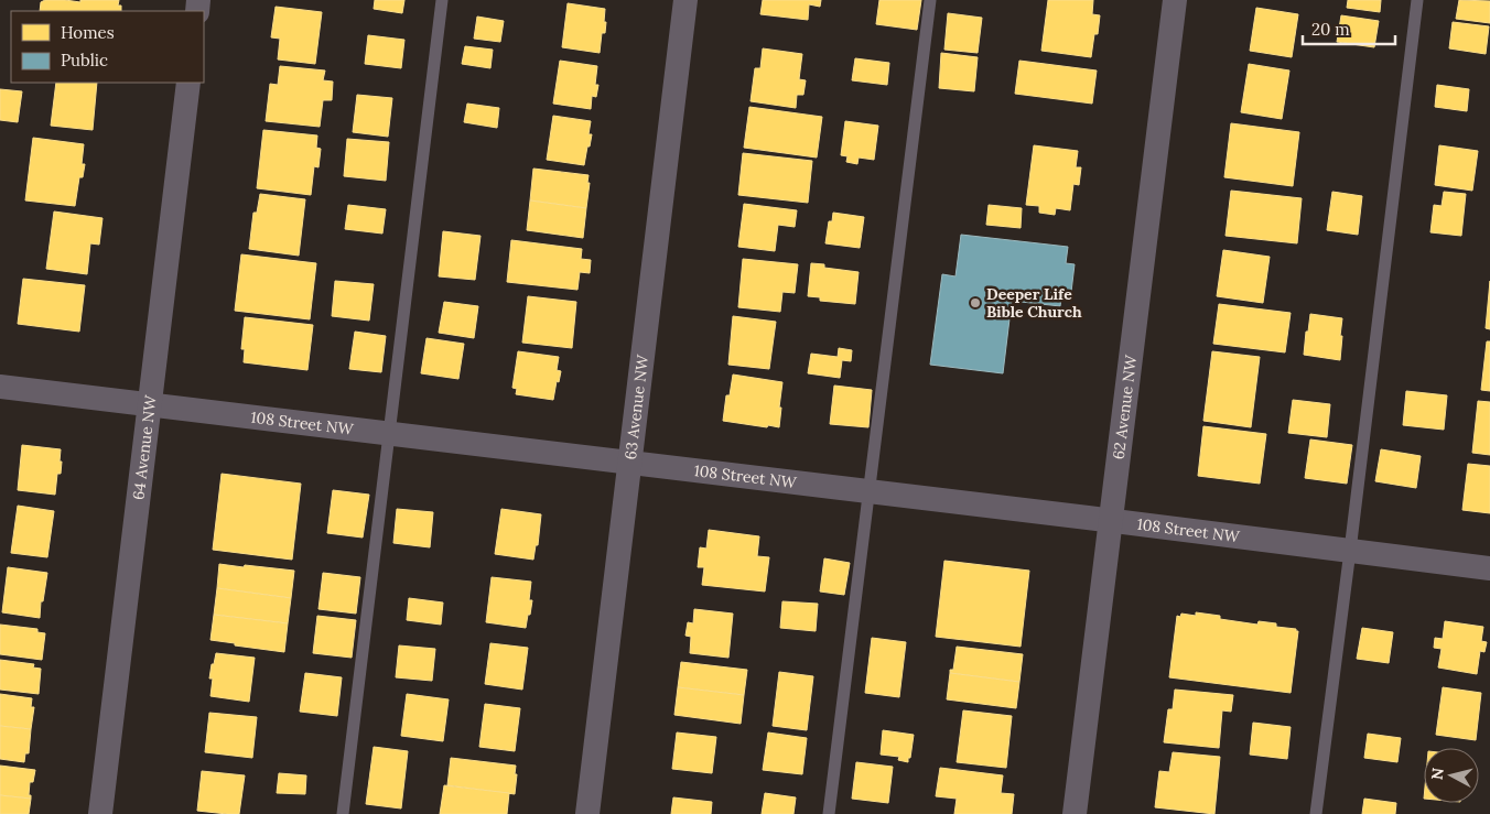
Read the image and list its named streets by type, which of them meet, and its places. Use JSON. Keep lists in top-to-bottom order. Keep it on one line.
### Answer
{"streets":{"street":["62 Avenue NW","63 Avenue NW","108 Street NW","64 Avenue NW"]},"crossings":[["62 Avenue NW","108 Street NW"],["63 Avenue NW","108 Street NW"],["108 Street NW","64 Avenue NW"]],"places":["Deeper Life Bible Church"],"legend":["Homes","Public"],"scale_bar":"20 m","north":"left"}
